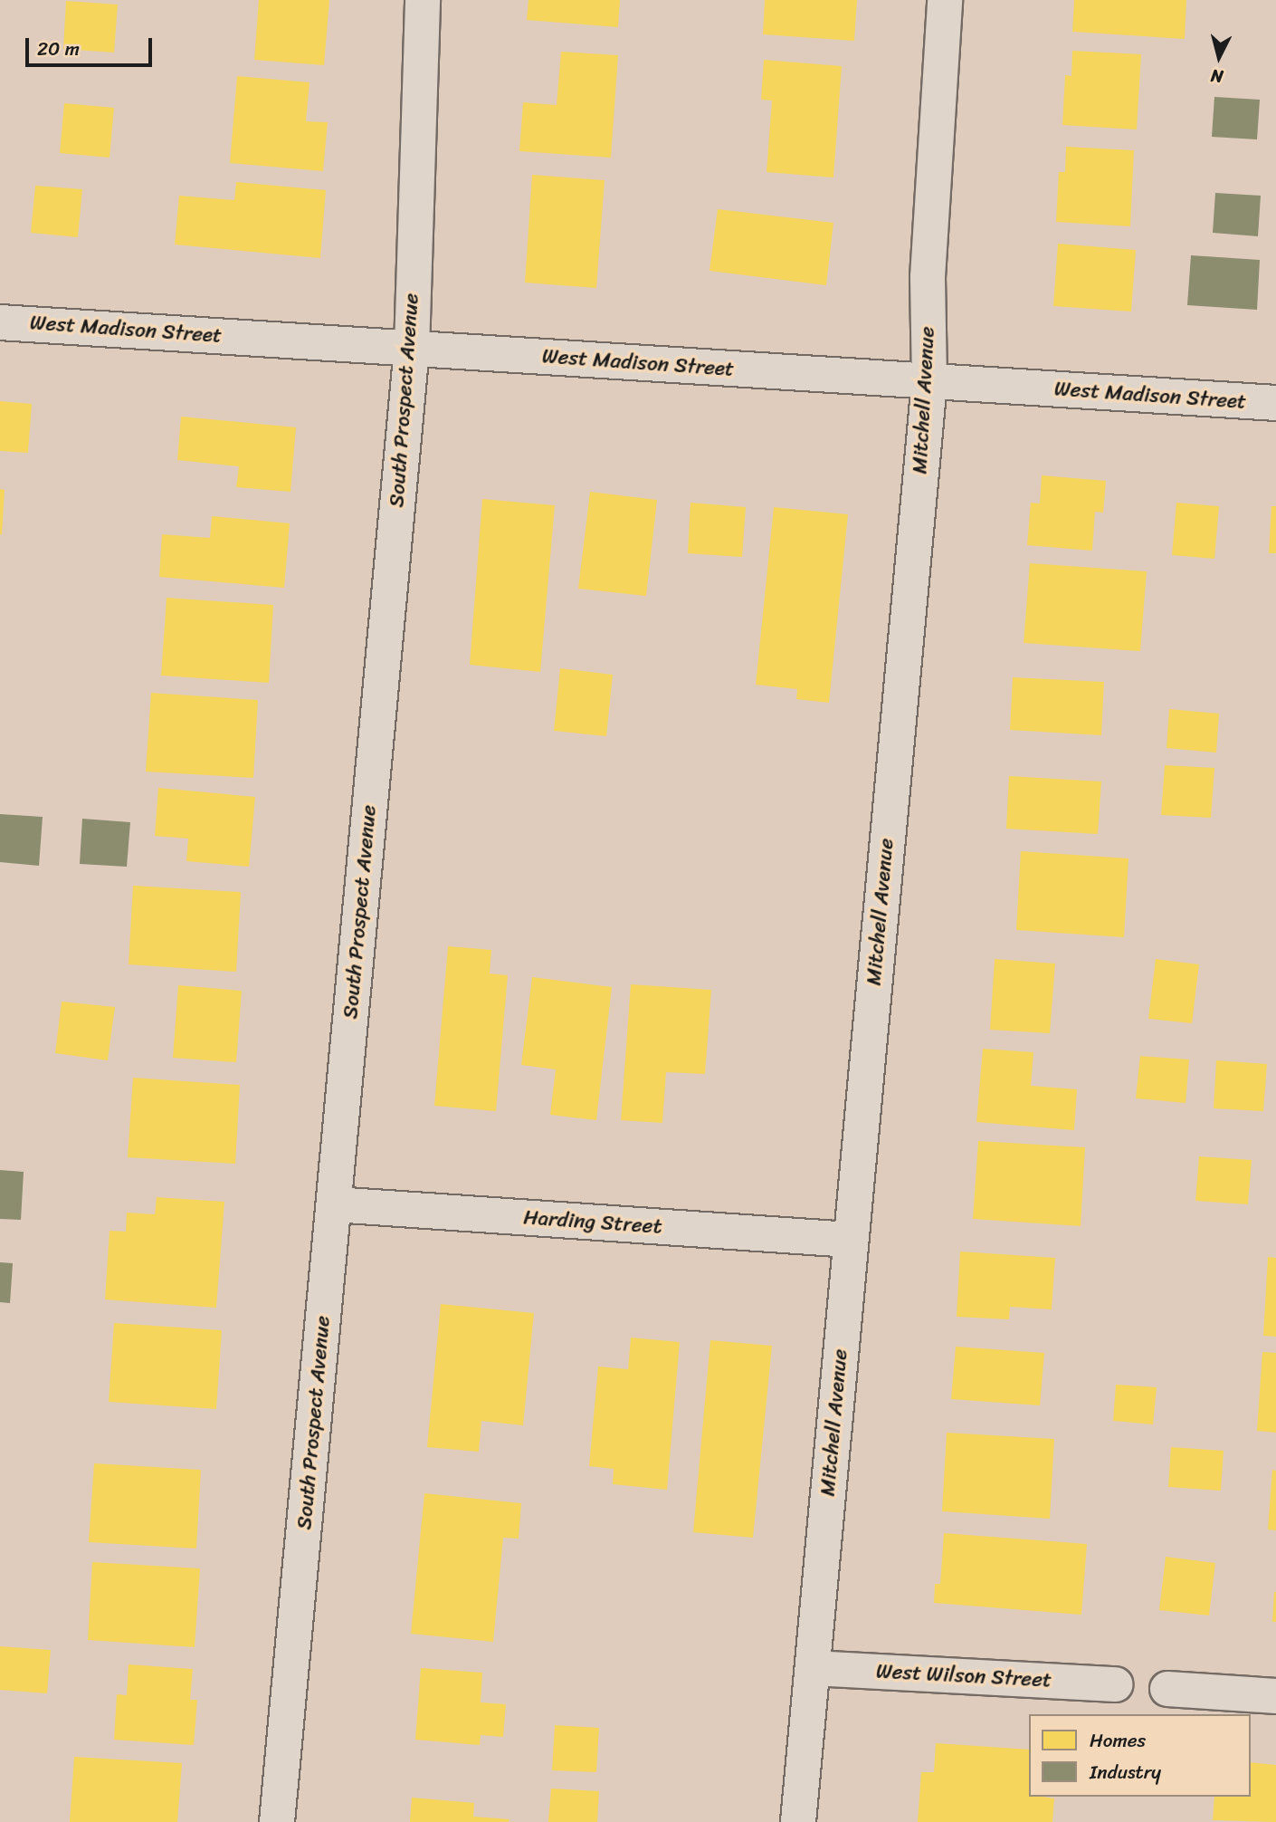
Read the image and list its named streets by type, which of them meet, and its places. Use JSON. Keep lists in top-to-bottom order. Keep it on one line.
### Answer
{"streets":{"street":["West Madison Street","South Prospect Avenue","Mitchell Avenue","Harding Street","West Wilson Street"]},"crossings":[["West Madison Street","South Prospect Avenue"],["West Madison Street","Mitchell Avenue"],["South Prospect Avenue","Harding Street"],["Mitchell Avenue","Harding Street"],["Mitchell Avenue","West Wilson Street"]],"legend":["Homes","Industry"],"scale_bar":"20 m","north":"bottom"}
